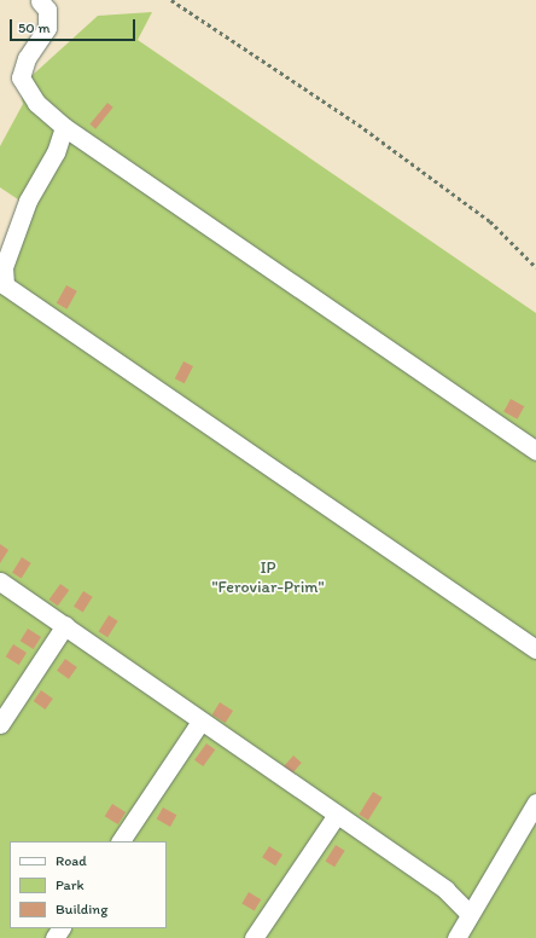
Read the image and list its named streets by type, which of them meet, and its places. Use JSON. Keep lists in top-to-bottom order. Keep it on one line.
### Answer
{"parks":["IP \"Feroviar-Prim\""],"legend":["Road","Park","Building"],"scale_bar":"50 m"}
